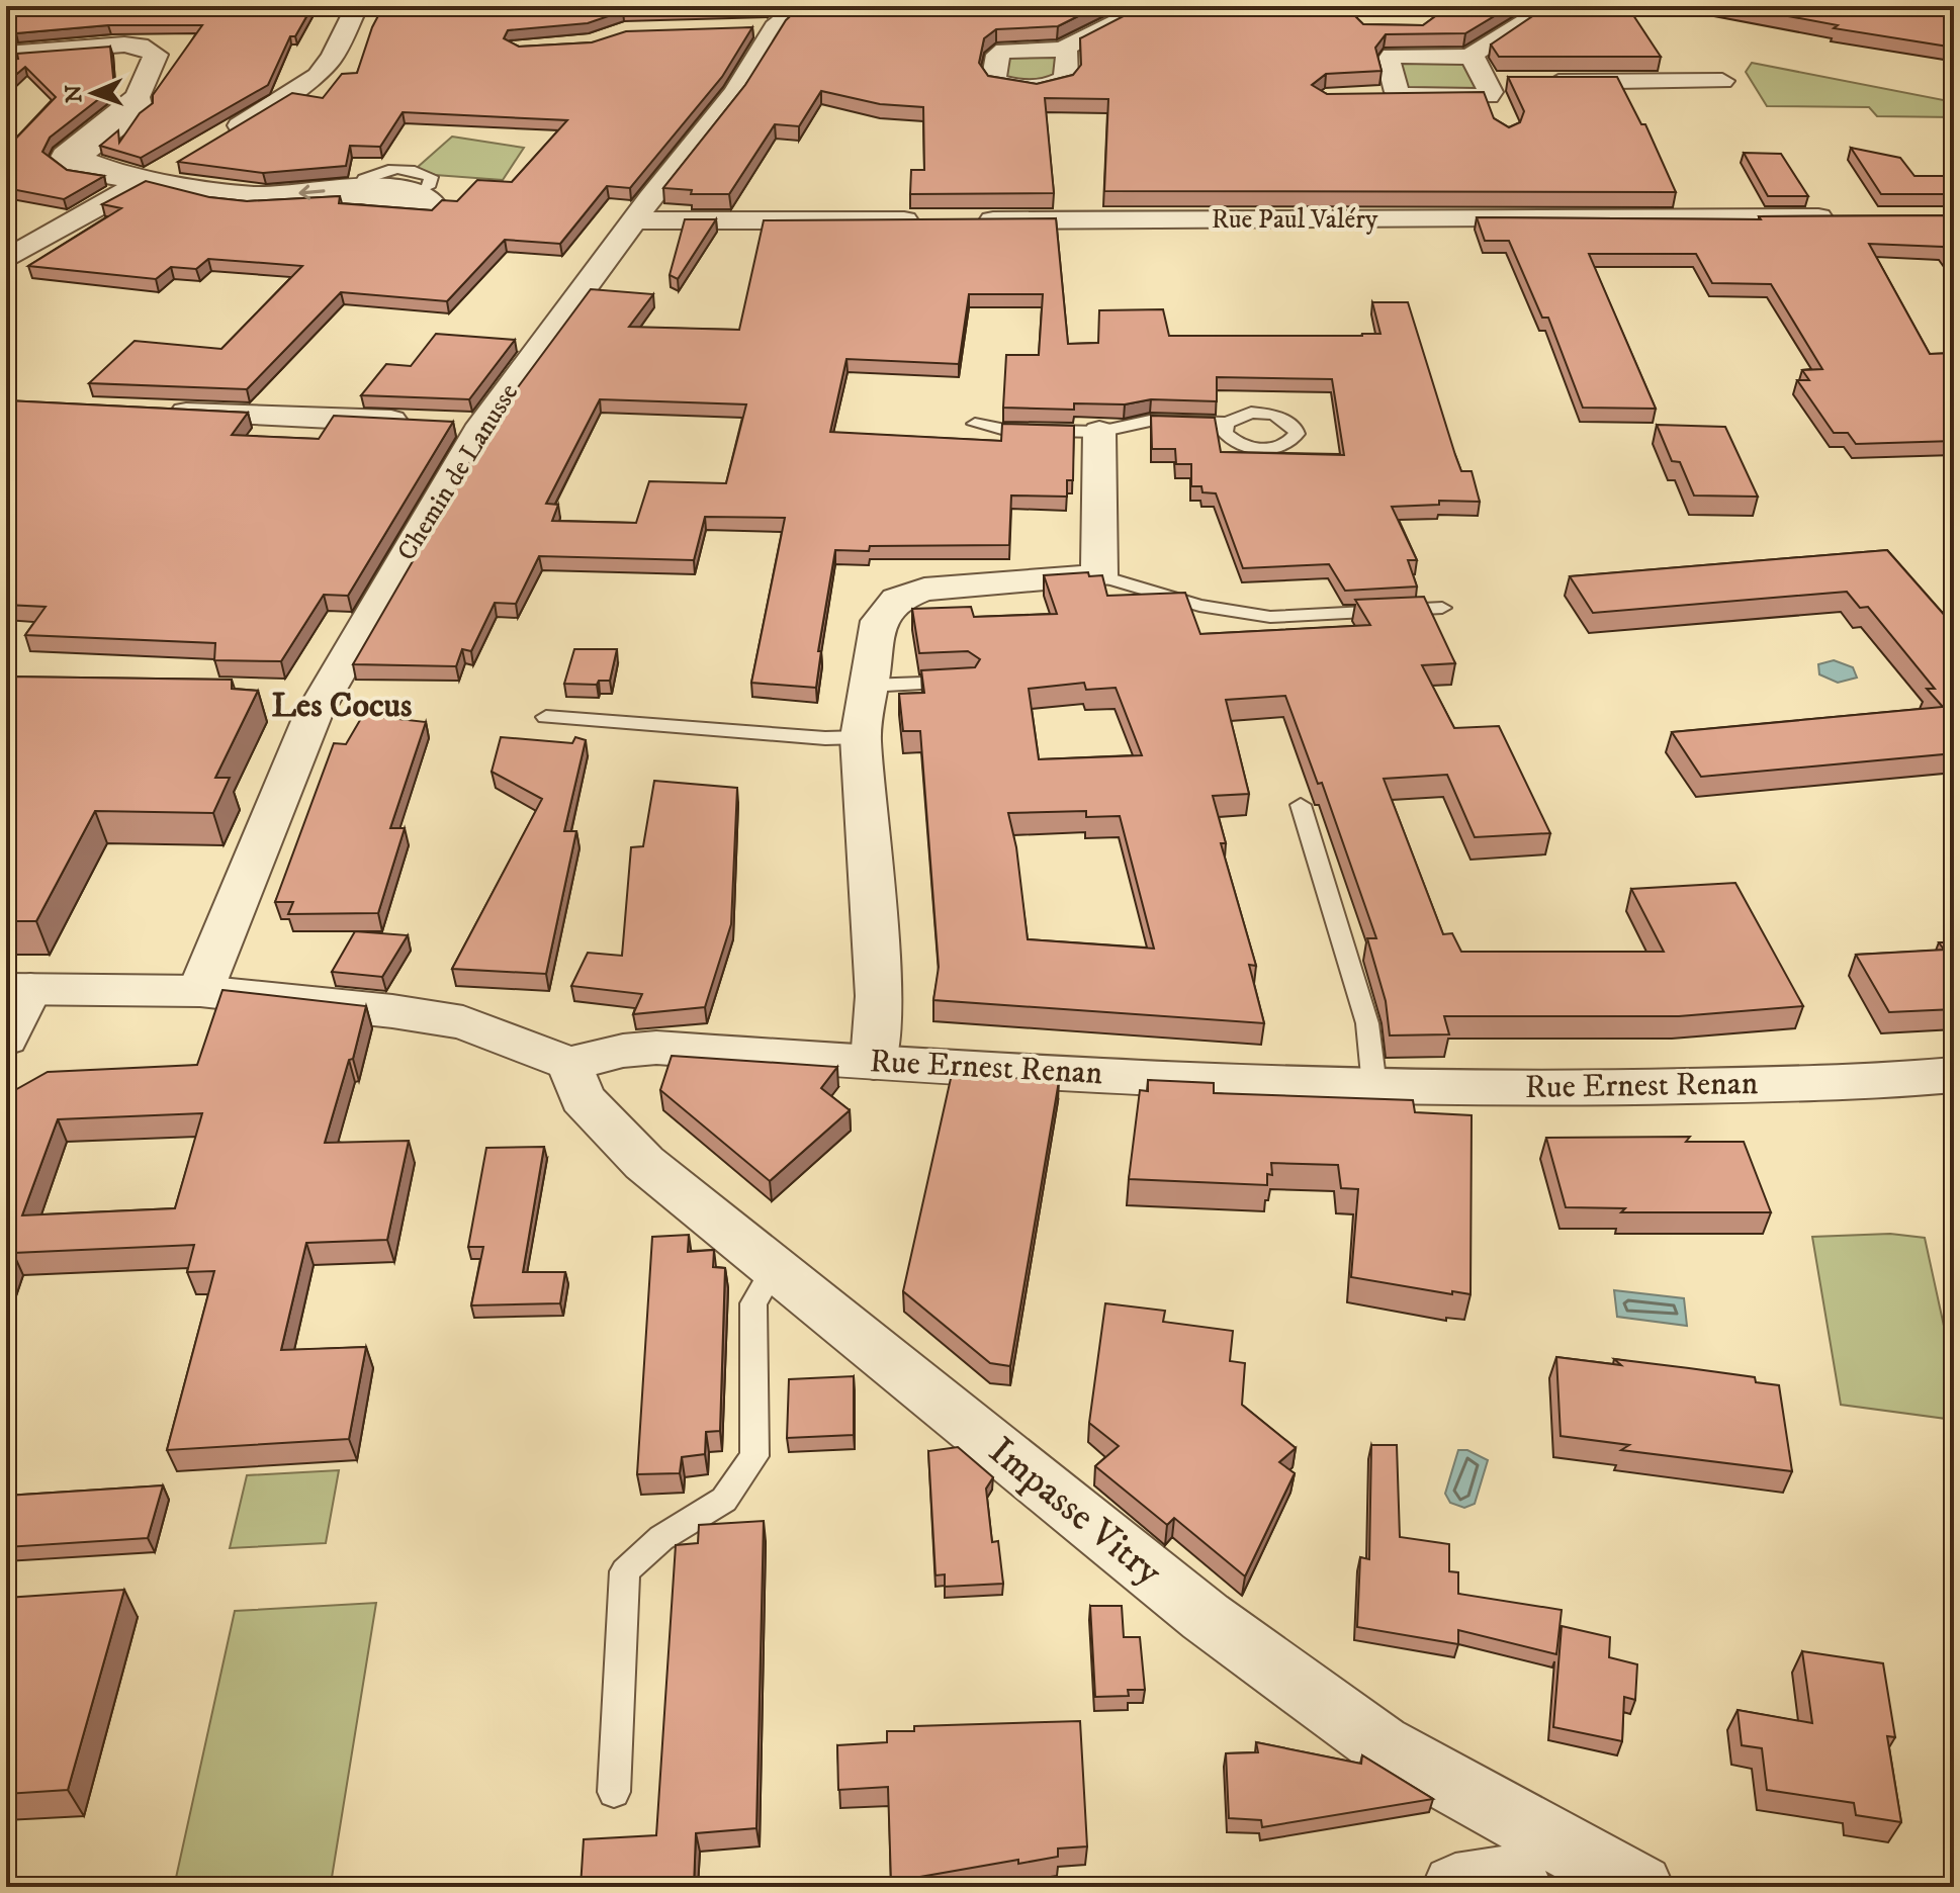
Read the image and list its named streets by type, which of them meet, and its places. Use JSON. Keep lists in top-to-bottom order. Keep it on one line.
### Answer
{"streets":{"street":["Rue Paul Valéry","Chemin de Lanusse","Rue Ernest Renan","Impasse Vitry"]},"crossings":[["Rue Ernest Renan","Impasse Vitry"]],"districts":["Les Cocus"],"north":"left"}
